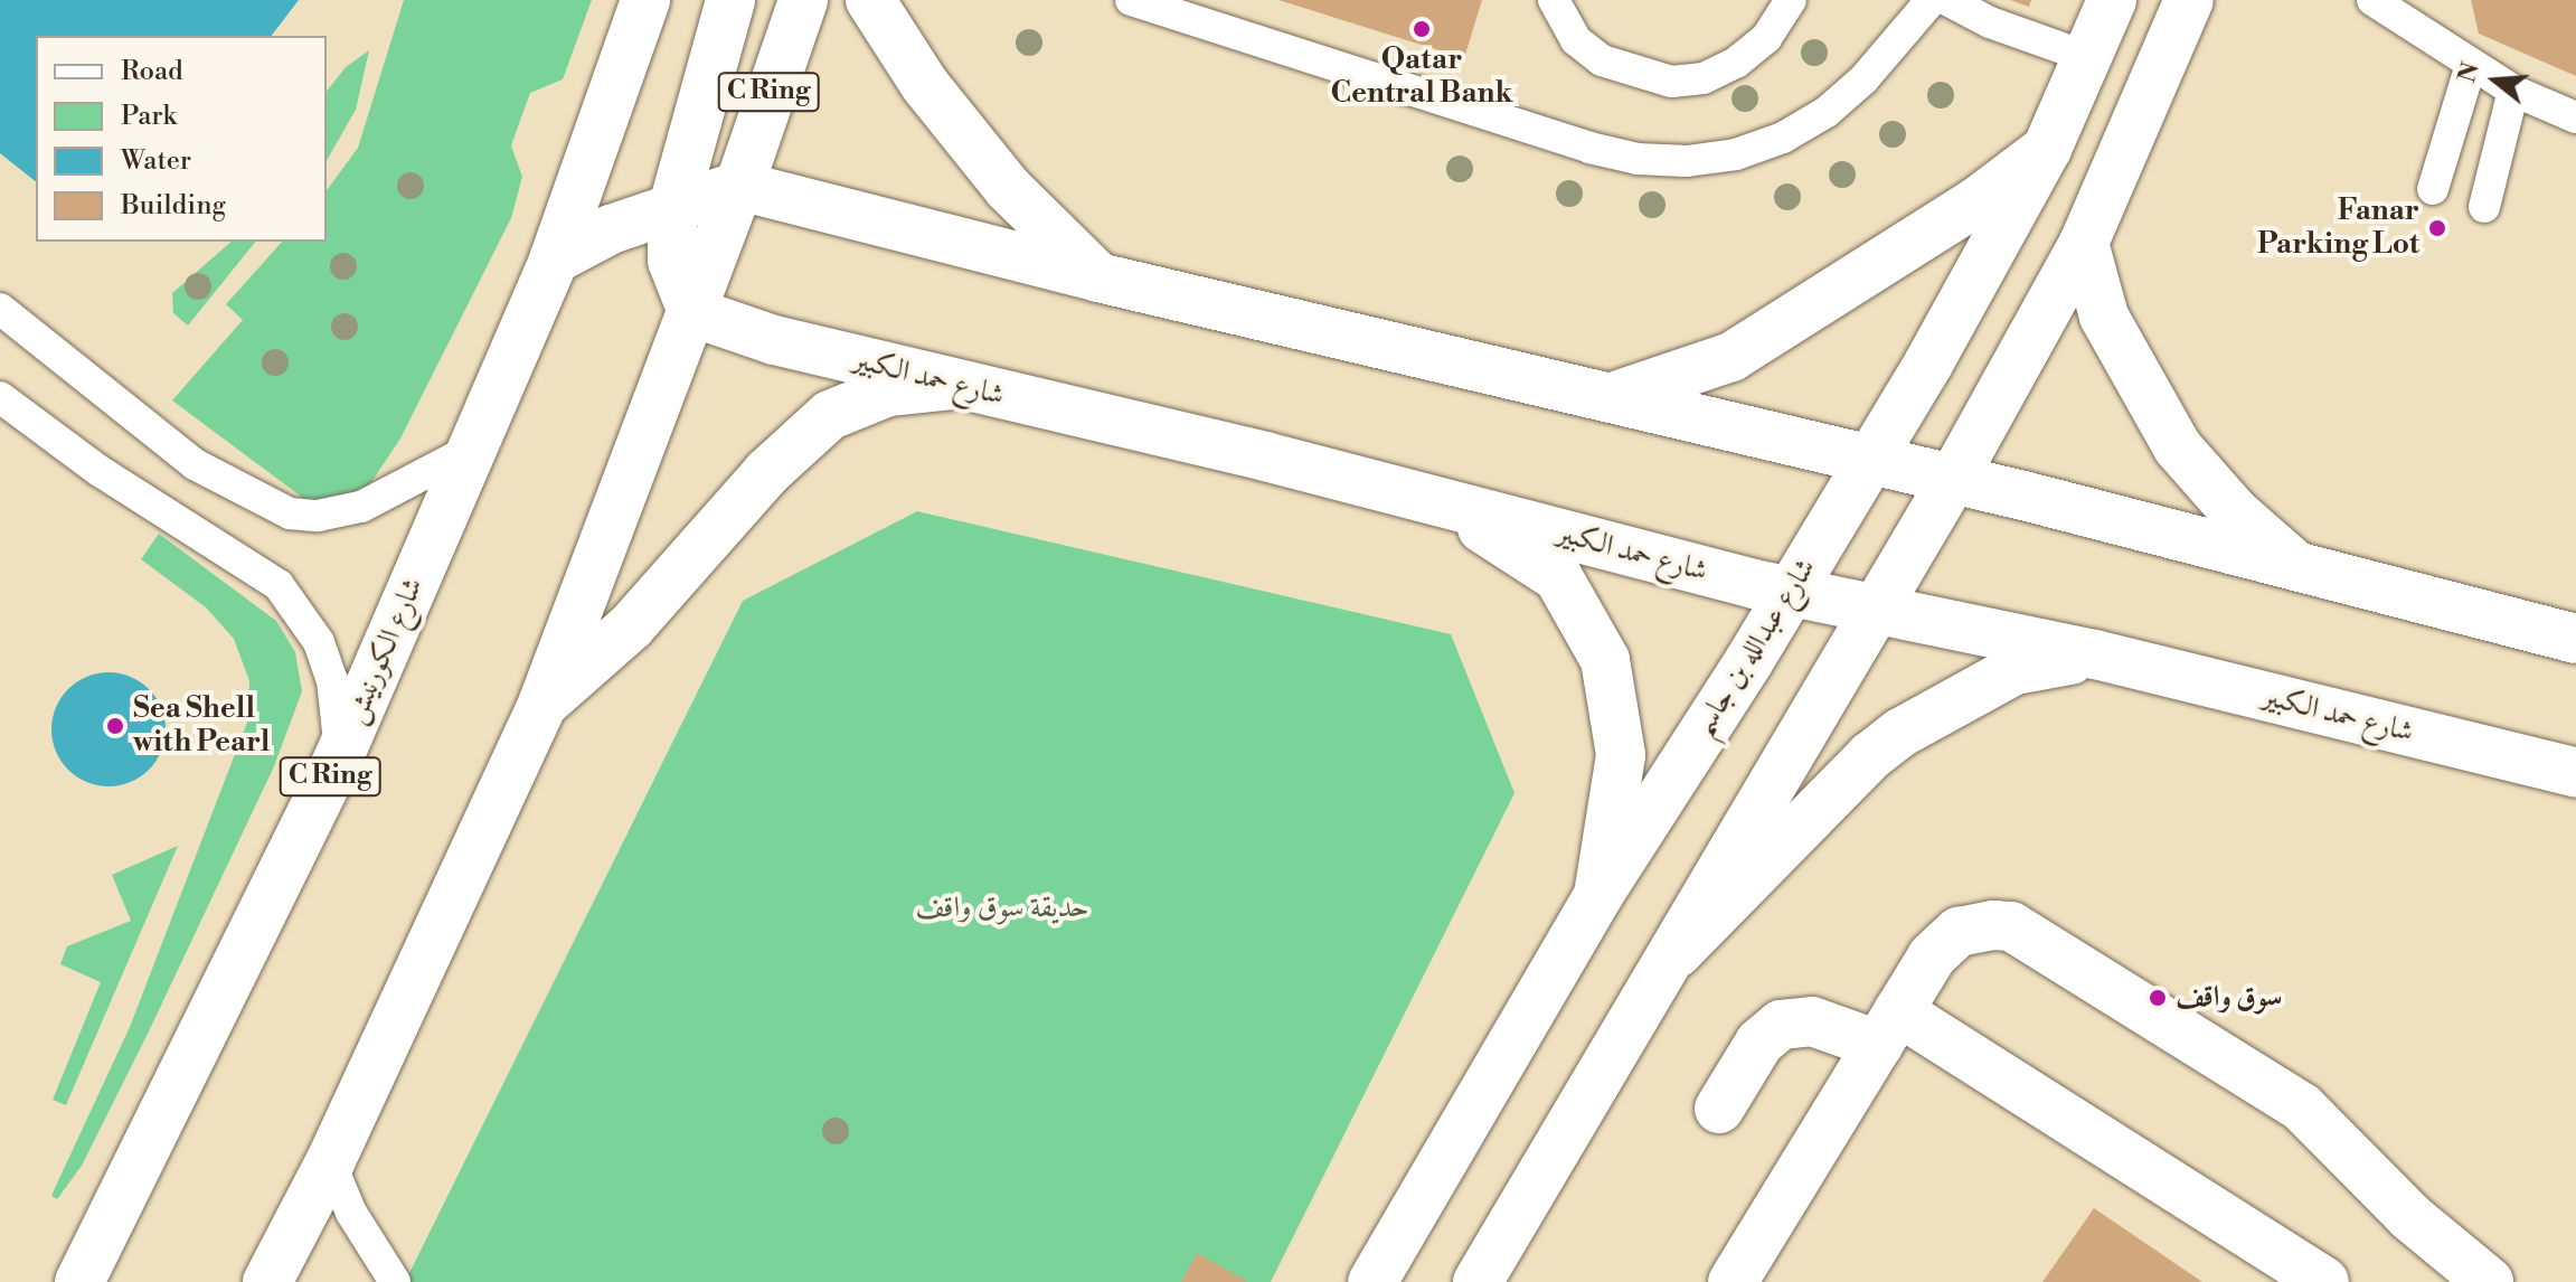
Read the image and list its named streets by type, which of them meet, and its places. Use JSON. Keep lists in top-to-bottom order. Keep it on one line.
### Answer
{"streets":{"main road":["C Ring","شارع حمد الكبير","شارع عبدالله بن جاسم","شارع الكورنيش"]},"crossings":[["C Ring","شارع حمد الكبير"],["شارع حمد الكبير","شارع عبدالله بن جاسم"]],"parks":["حديقة سوق واقف"],"places":["Qatar Central Bank","Fanar Parking Lot","Sea Shell with Pearl","سوق واقف"],"legend":["Road","Park","Water","Building"],"north":"left"}
